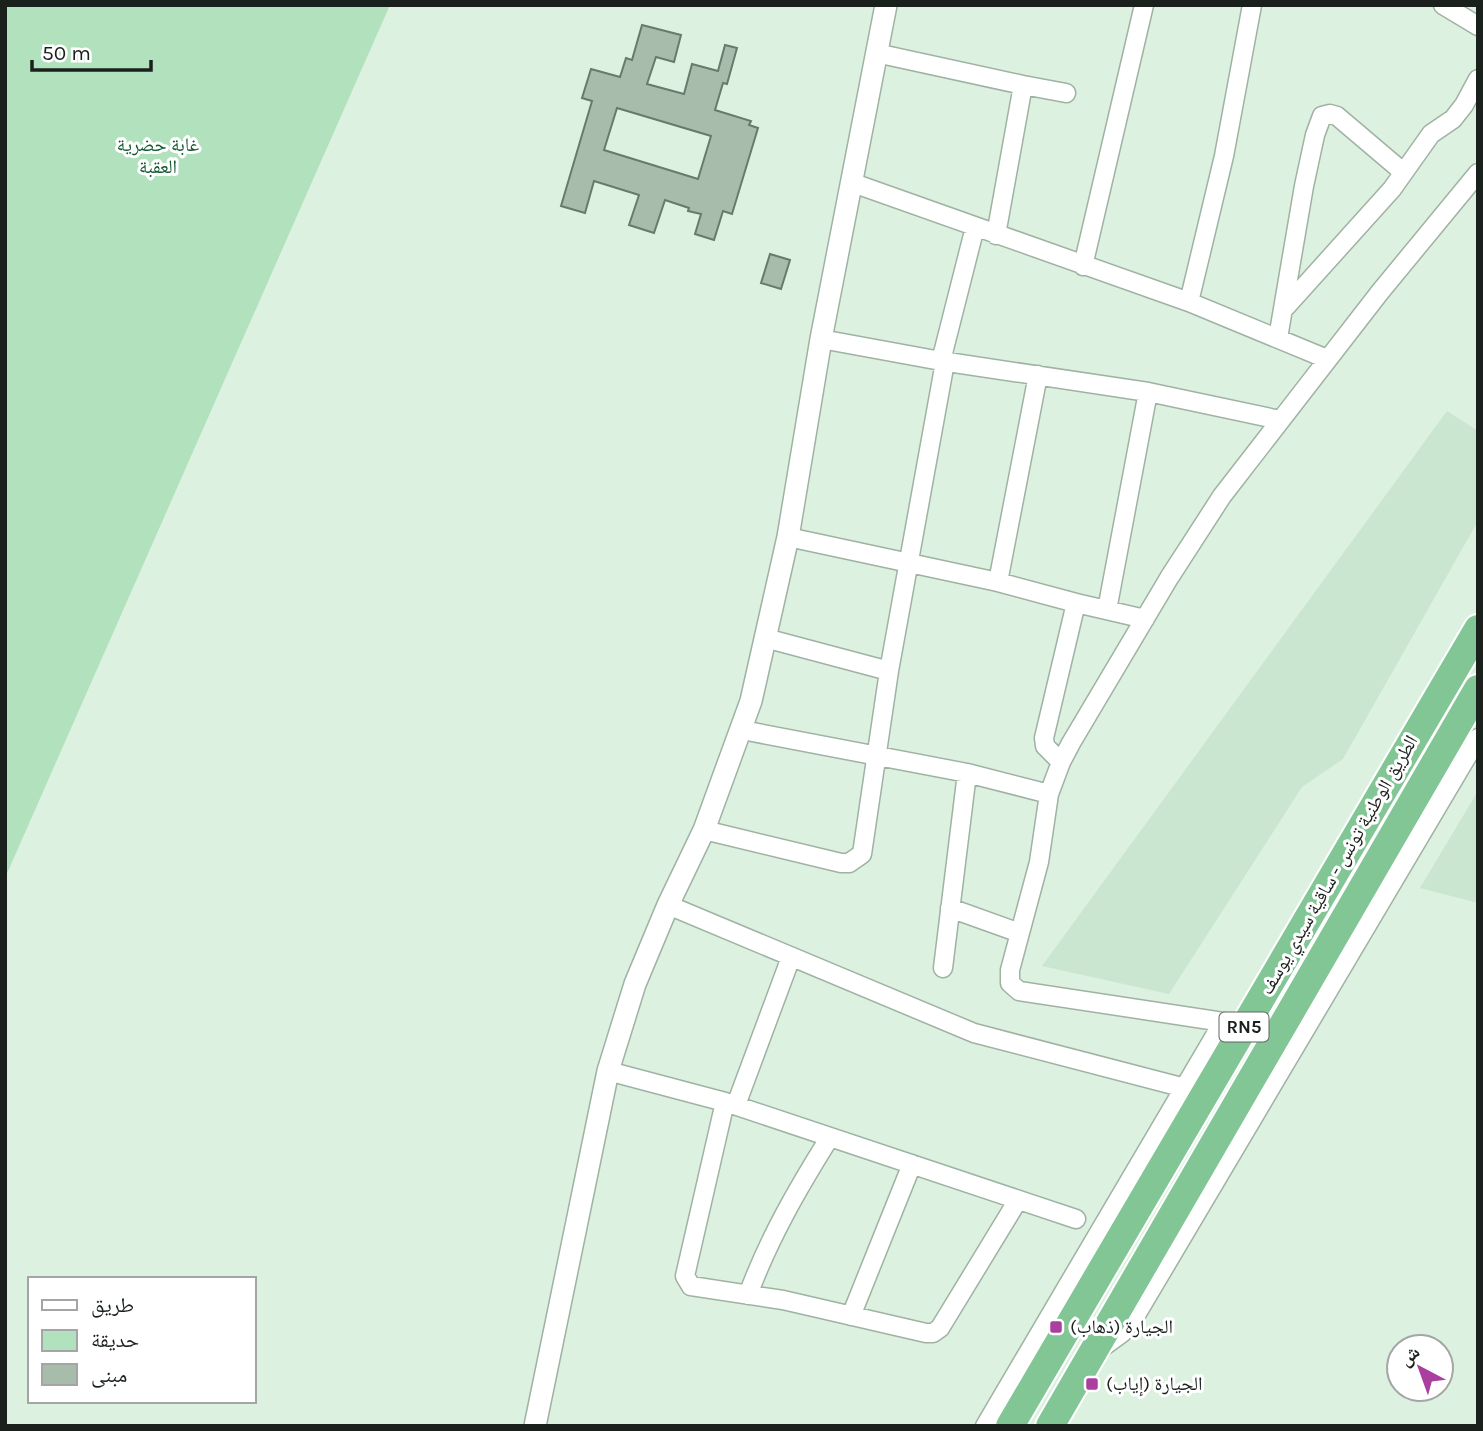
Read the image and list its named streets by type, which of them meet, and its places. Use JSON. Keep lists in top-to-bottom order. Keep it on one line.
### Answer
{"streets":{"highway":["الطريق الوطنية تونس - ساقية سيدي يوسف","RN5"]},"parks":["غابة حضرية العقبة"],"places":{"transit":["الجيارة (ذهاب)","الجيارة (إياب)"]},"legend":["طريق","حديقة","مبنى"],"scale_bar":"50 m","north":"top left"}
